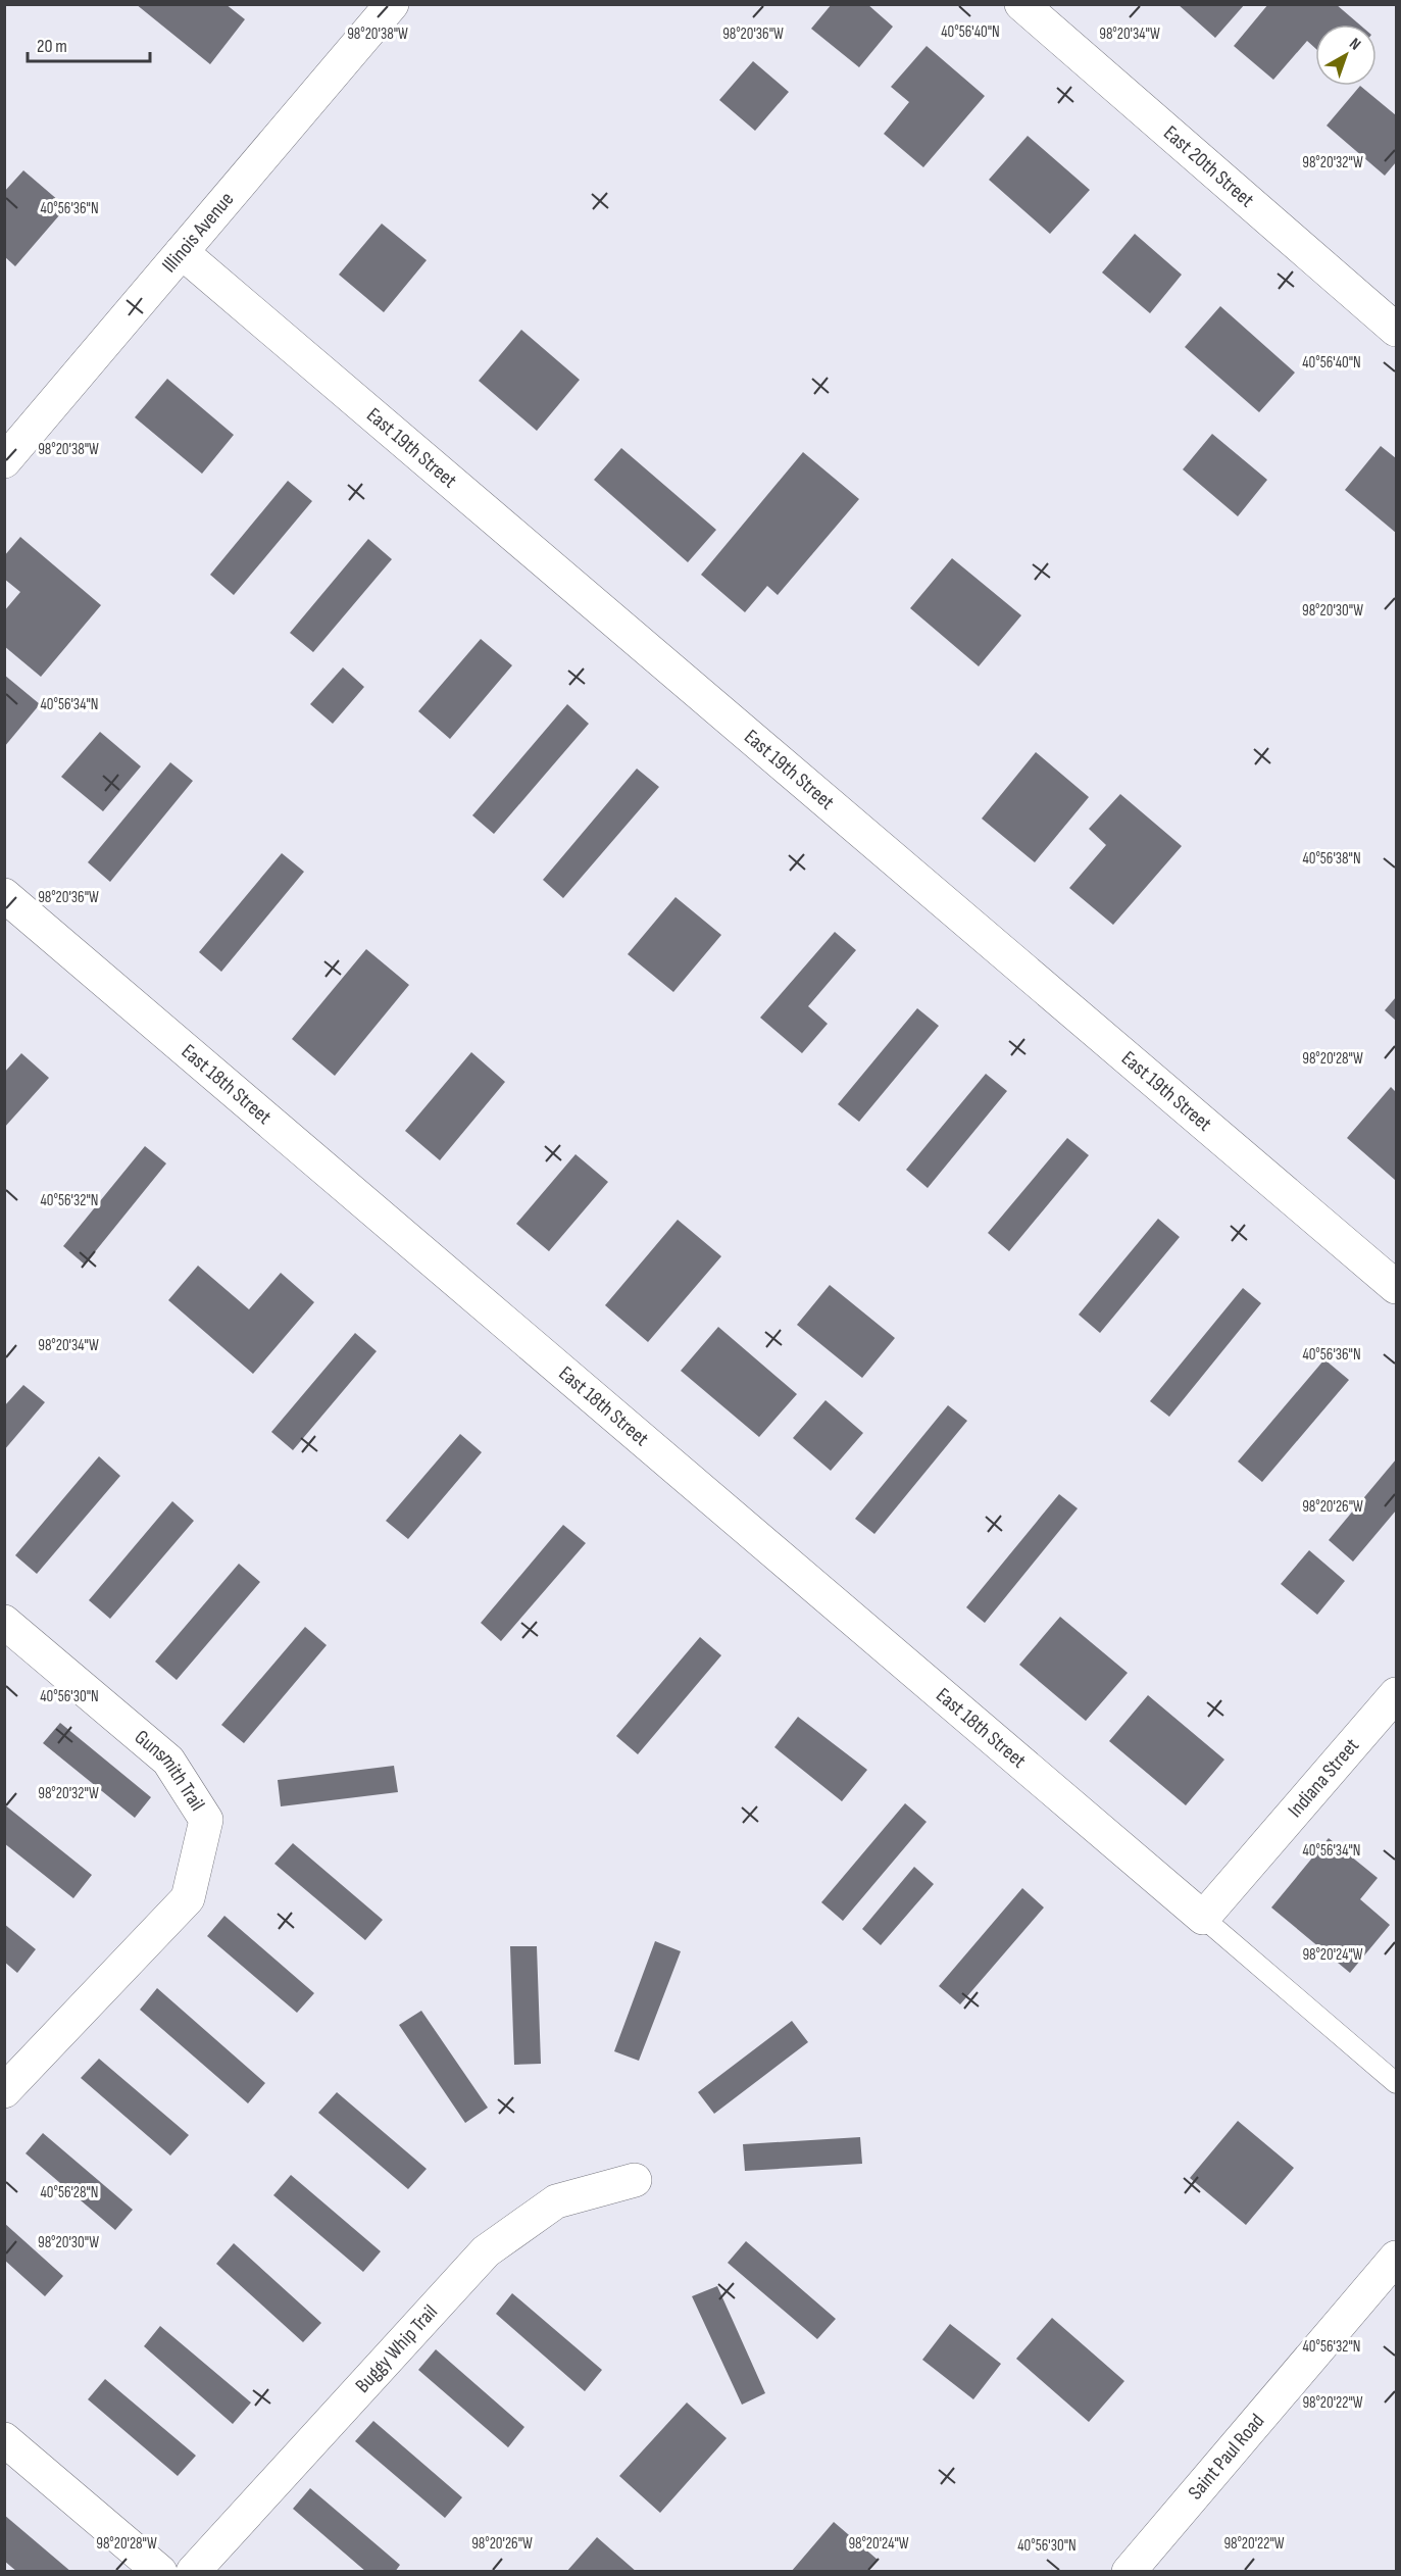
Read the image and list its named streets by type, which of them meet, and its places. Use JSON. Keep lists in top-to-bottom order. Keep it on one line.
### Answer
{"streets":{"street":["East 20th Street","Illinois Avenue","East 19th Street","East 18th Street","Gunsmith Trail","Indiana Street","Buggy Whip Trail","Saint Paul Road"]},"crossings":[["Illinois Avenue","East 19th Street"],["East 18th Street","Indiana Street"]],"scale_bar":"20 m","north":"top right","coordinates":["40°56'40\"N","98°20'38\"W","98°20'36\"W","98°20'34\"W","98°20'32\"W","40°56'36\"N","98°20'30\"W","40°56'34\"N","40°56'38\"N","98°20'28\"W","40°56'32\"N","98°20'26\"W","40°56'30\"N","98°20'24\"W","40°56'28\"N","98°20'22\"W"]}
